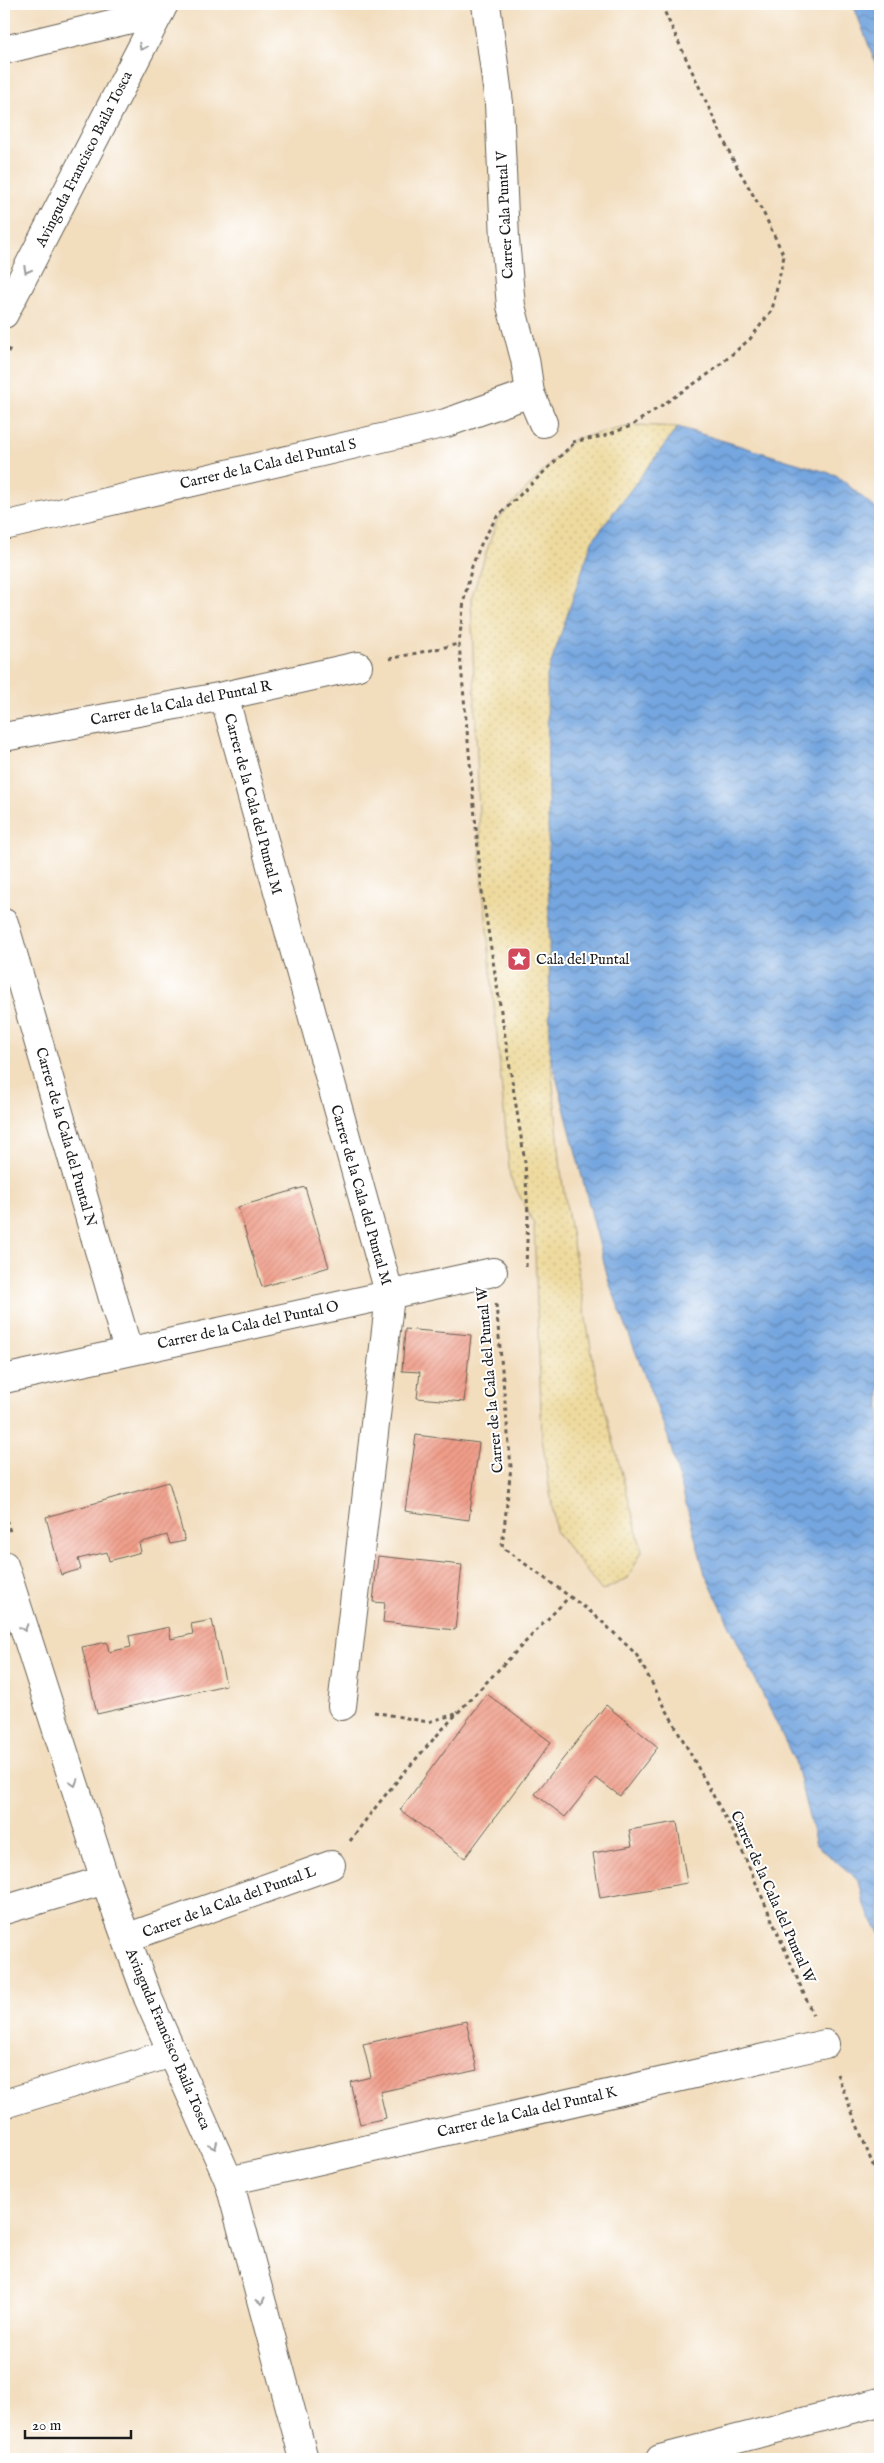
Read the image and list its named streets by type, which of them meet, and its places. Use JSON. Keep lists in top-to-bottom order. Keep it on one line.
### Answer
{"streets":{"street":["Avinguda Francisco Baila Tosca","Carrer Cala Puntal V","Carrer de la Cala del Puntal S","Carrer de la Cala del Puntal R","Carrer de la Cala del Puntal M","Carrer de la Cala del Puntal N","Carrer de la Cala del Puntal O","Carrer de la Cala del Puntal L","Carrer de la Cala del Puntal K"],"path":["Carrer de la Cala del Puntal W"]},"crossings":[["Avinguda Francisco Baila Tosca","Carrer de la Cala del Puntal L"],["Avinguda Francisco Baila Tosca","Carrer de la Cala del Puntal K"],["Carrer Cala Puntal V","Carrer de la Cala del Puntal S"],["Carrer de la Cala del Puntal R","Carrer de la Cala del Puntal M"],["Carrer de la Cala del Puntal M","Carrer de la Cala del Puntal O"],["Carrer de la Cala del Puntal N","Carrer de la Cala del Puntal O"],["Carrer de la Cala del Puntal O","Carrer de la Cala del Puntal W"],["Carrer de la Cala del Puntal W","Carrer de la Cala del Puntal K"]],"one_way":["Avinguda Francisco Baila Tosca"],"places":{"place":["Cala del Puntal"]},"scale_bar":"20 m"}
